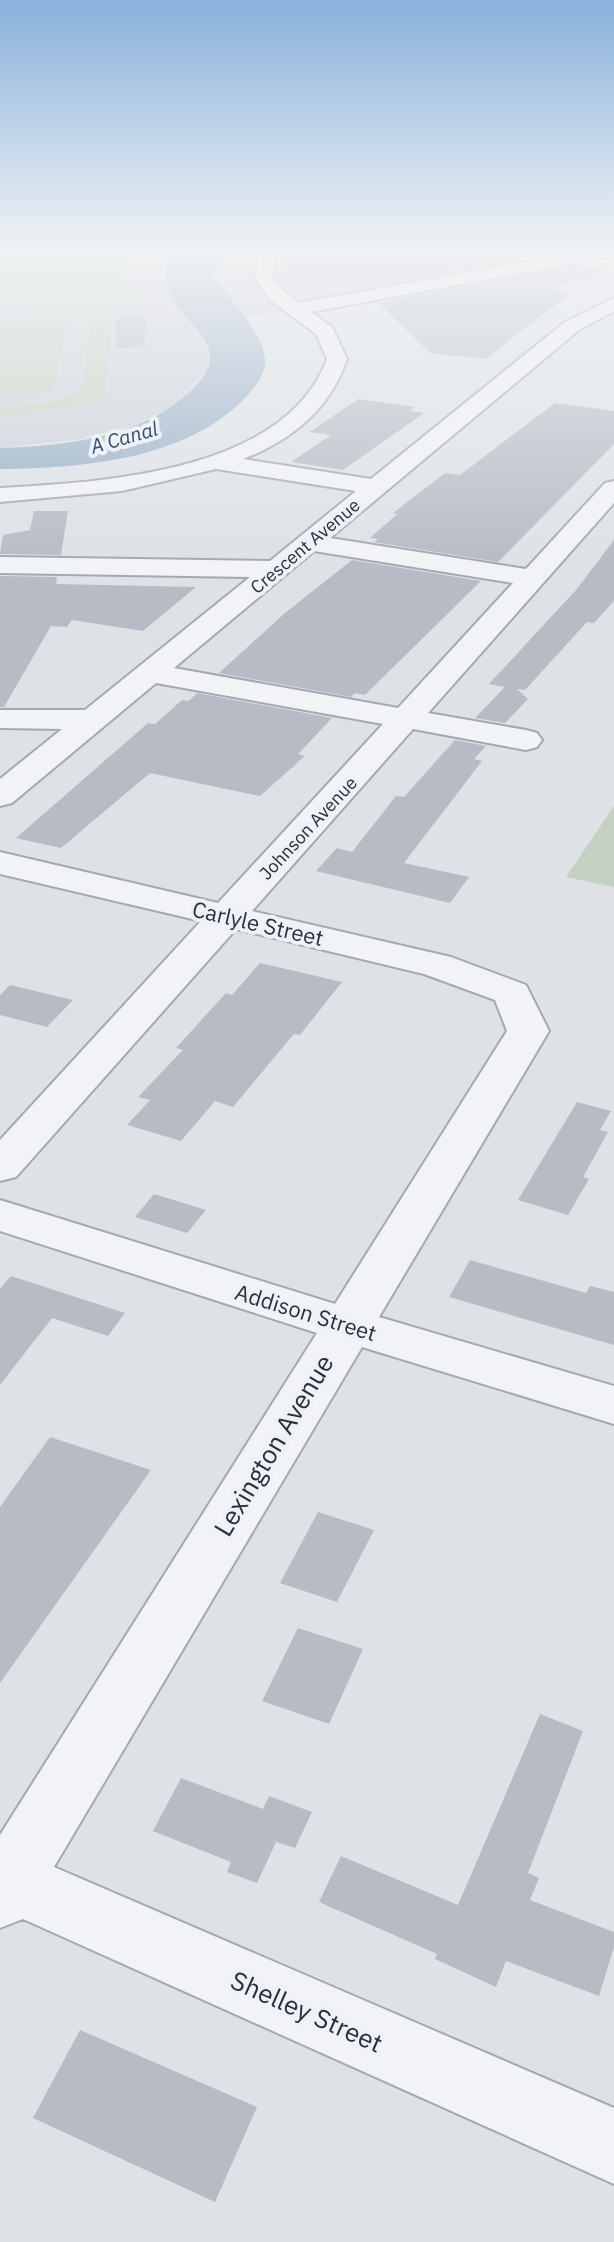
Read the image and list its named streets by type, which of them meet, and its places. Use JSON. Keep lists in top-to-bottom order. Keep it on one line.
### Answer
{"streets":{"street":["Crescent Avenue","Johnson Avenue","Carlyle Street","Addison Street","Lexington Avenue","Shelley Street"]},"crossings":[["Johnson Avenue","Carlyle Street"],["Carlyle Street","Lexington Avenue"],["Addison Street","Lexington Avenue"],["Lexington Avenue","Shelley Street"]],"water":["A Canal"]}
